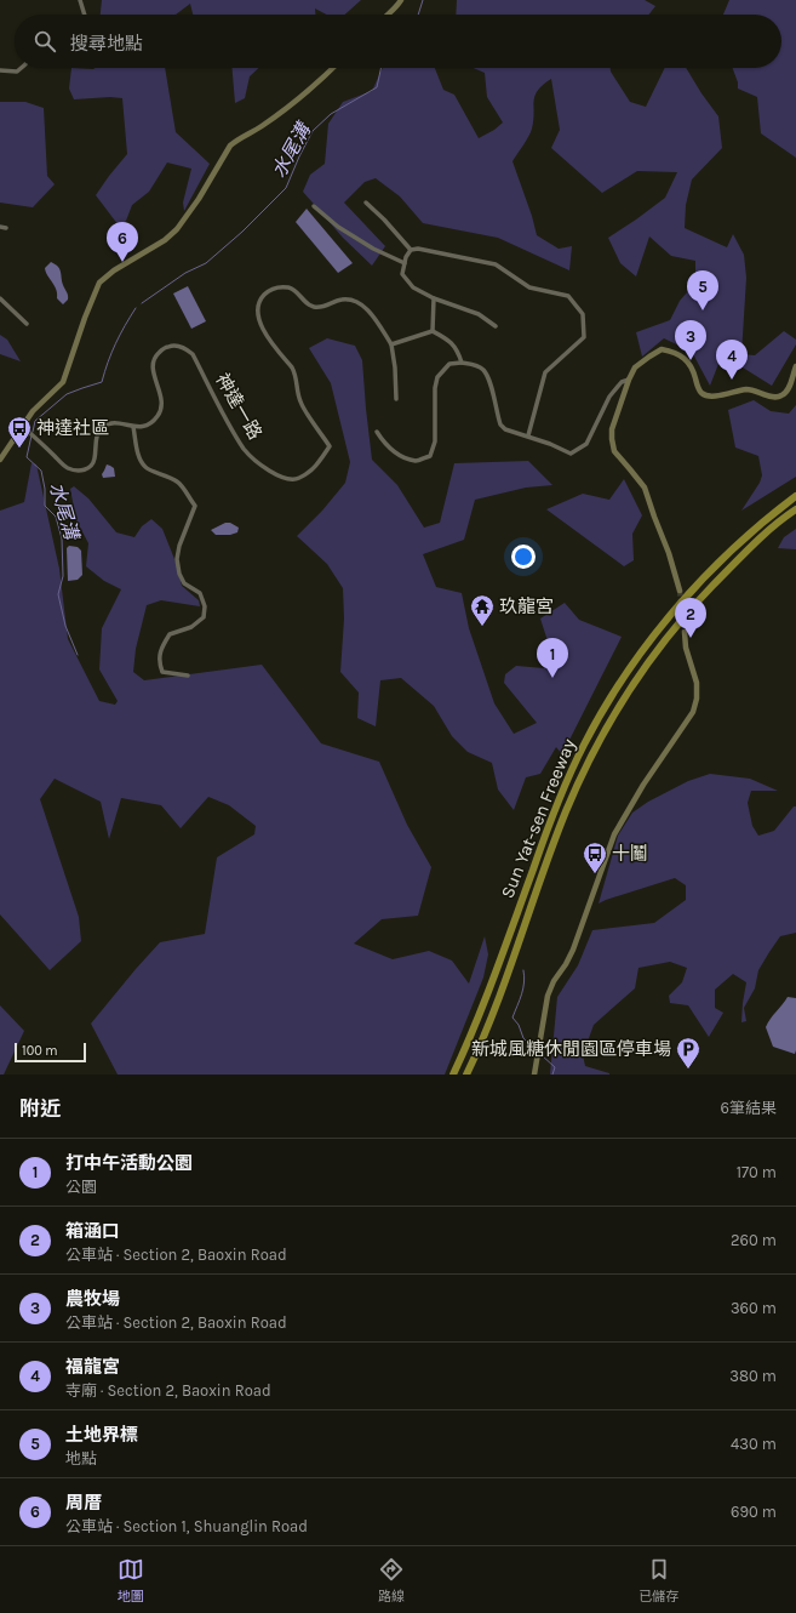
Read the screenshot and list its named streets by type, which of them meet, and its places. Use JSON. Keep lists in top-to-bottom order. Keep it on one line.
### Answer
{"streets":{"highway":["Sun Yat-sen Freeway"],"street":["神達一路"]},"water":["水尾溝"],"places":{"bus stop":["神達社區","十鬮"],"temple":["玖龍宮"],"parking":["新城風糖休閒園區停車場"]},"scale_bar":"100 m","page":{"search":"搜尋地點","pins":["6","5","3","4","2","1"],"scale":"100 m","heading":["附近","6筆結果"],"list":[{"mark":"1","name":"打中午活動公園","note":"公園","value":"170 m"},{"mark":"2","name":"箱涵口","note":"公車站 · Section 2, Baoxin Road","value":"260 m"},{"mark":"3","name":"農牧場","note":"公車站 · Section 2, Baoxin Road","value":"360 m"},{"mark":"4","name":"福龍宮","note":"寺廟 · Section 2, Baoxin Road","value":"380 m"},{"mark":"5","name":"土地界標","note":"地點","value":"430 m"},{"mark":"6","name":"周厝","note":"公車站 · Section 1, Shuanglin Road","value":"690 m"}],"nav":["地圖","路線","已儲存"]}}
